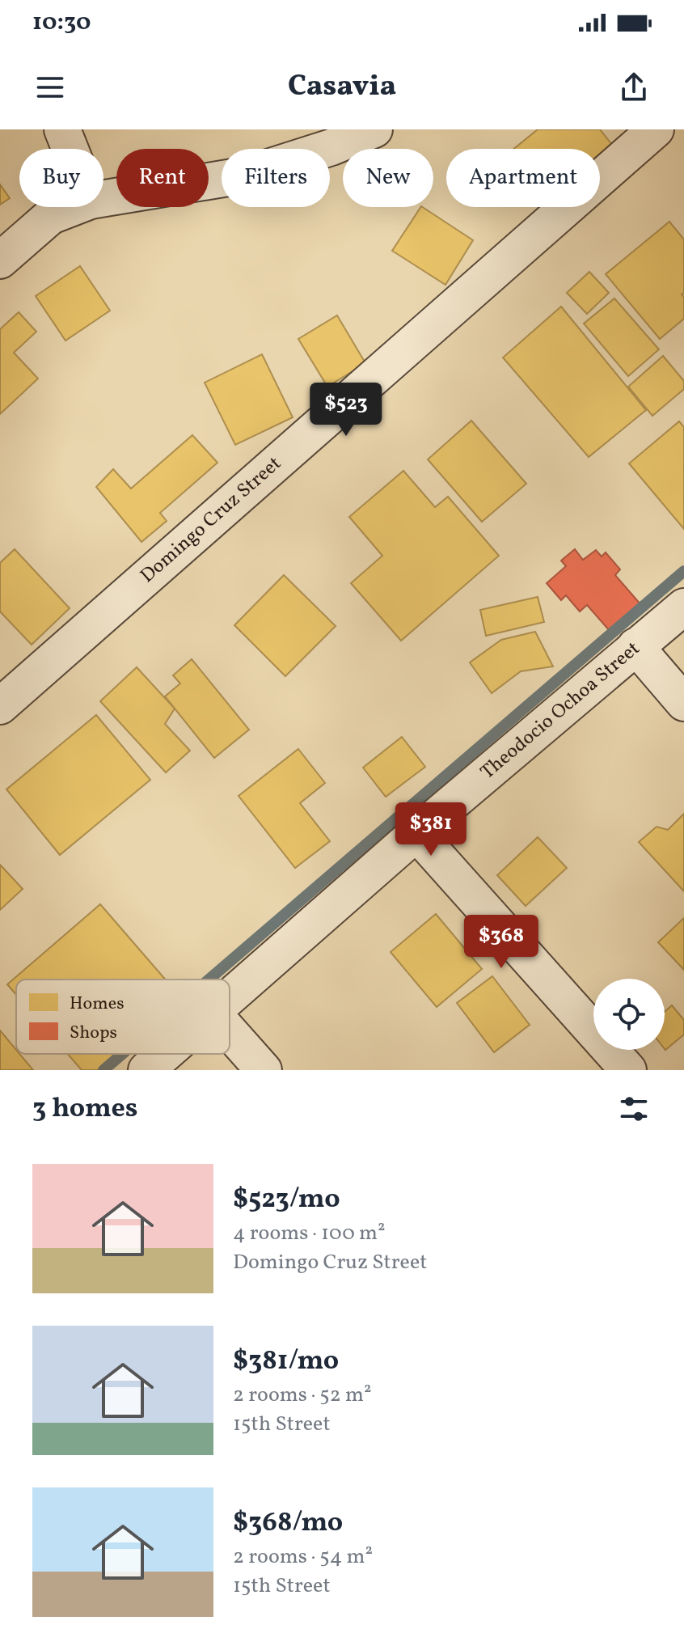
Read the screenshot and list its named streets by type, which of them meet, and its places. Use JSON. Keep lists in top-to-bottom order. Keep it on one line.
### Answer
{"streets":{"street":["Domingo Cruz Street","Theodocio Ochoa Street"]},"legend":["Homes","Shops"],"page":{"status":"10:30","header":"Casavia","chip":["Buy","Rent","Filters","New","Apartment"],"price":["$523","$381","$368"],"heading":"3 homes","list":[{"name":"$523/mo","note":"4 rooms · 100 m² · Domingo Cruz Street"},{"name":"$381/mo","note":"2 rooms · 52 m² · 15th Street"},{"name":"$368/mo","note":"2 rooms · 54 m² · 15th Street"}]}}
